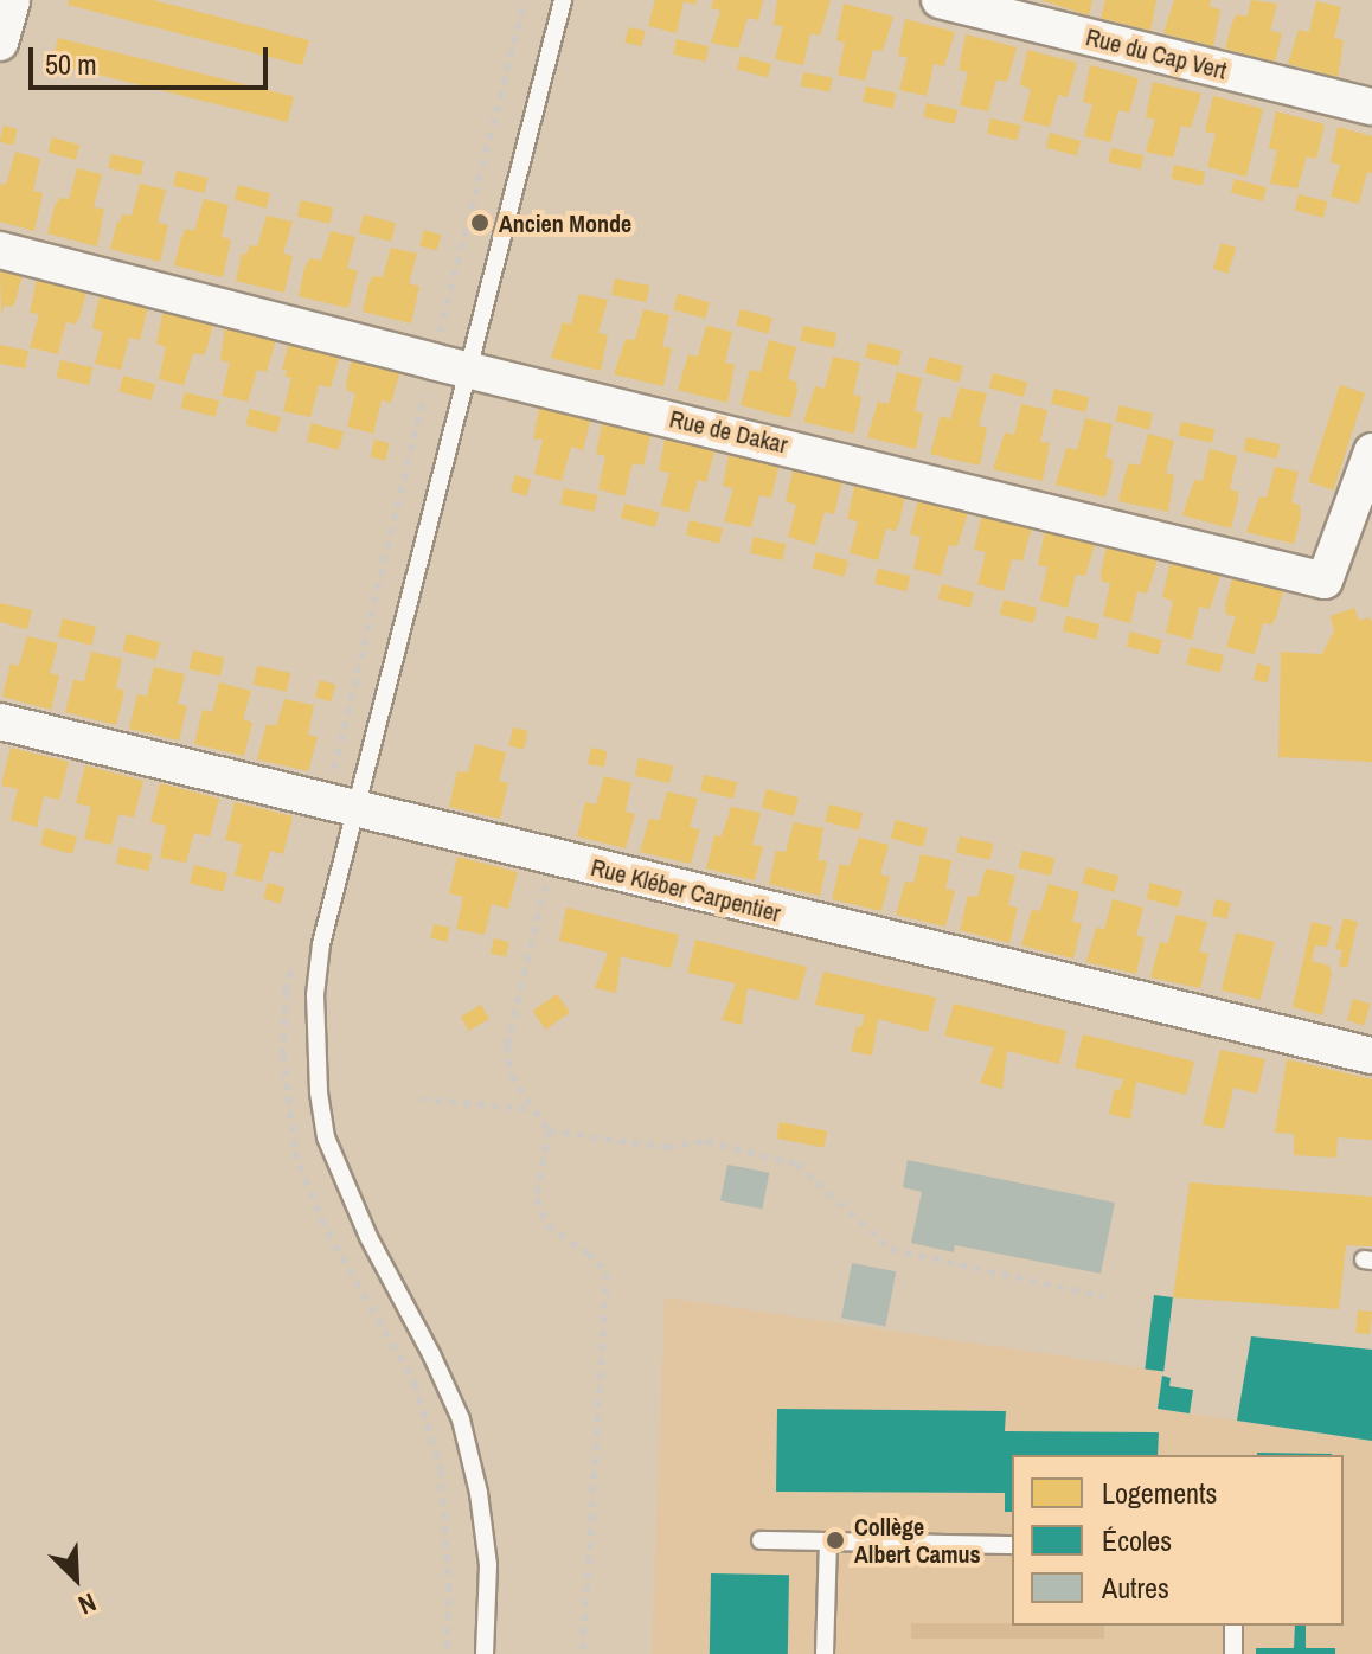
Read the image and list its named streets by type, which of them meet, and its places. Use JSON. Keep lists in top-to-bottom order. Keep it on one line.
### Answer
{"streets":{"street":["Rue du Cap Vert","Rue de Dakar","Rue Kléber Carpentier"]},"places":["Ancien Monde","Collège Albert Camus"],"legend":["Logements","Écoles","Autres"],"scale_bar":"50 m","north":"bottom right"}
